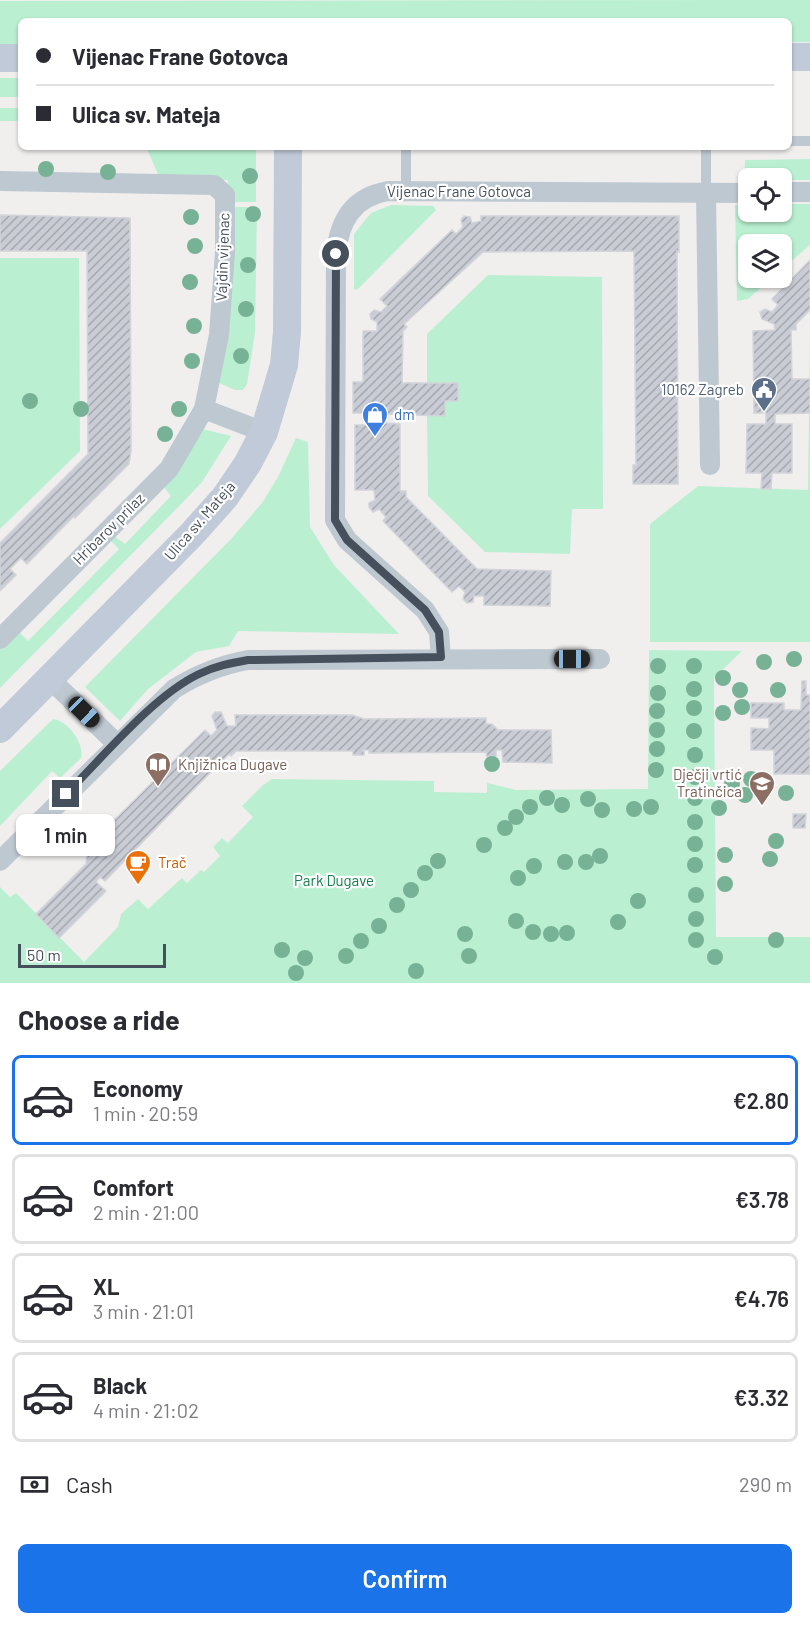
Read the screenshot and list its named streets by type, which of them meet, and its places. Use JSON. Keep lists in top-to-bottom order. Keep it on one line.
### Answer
{"streets":{"street":["Vijenac Frane Gotovca","Vajdin vijenac","Ulica sv. Mateja","Hribarov prilaz"]},"crossings":[["Vajdin vijenac","Hribarov prilaz"]],"parks":["Park Dugave"],"places":{"public building":["10162 Zagreb"],"shop":["dm"],"library":["Knjižnica Dugave"],"school or university":["Dječji vrtić Tratinčica"],"cafe":["Trač"]},"scale_bar":"50 m","page":{"banner":["Vijenac Frane Gotovca","Ulica sv. Mateja"],"bubble":"1 min","scale":"50 m","heading":"Choose a ride","list":[{"name":"Economy","note":"1 min · 20:59","value":"€2.80"},{"name":"Comfort","note":"2 min · 21:00","value":"€3.78"},{"name":"XL","note":"3 min · 21:01","value":"€4.76"},{"name":"Black","note":"4 min · 21:02","value":"€3.32"}],"pay":["Cash","290 m"],"buttons":"Confirm"}}
